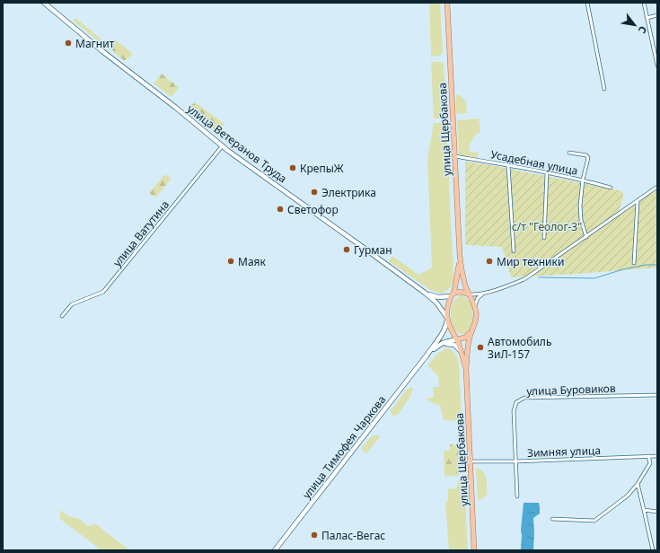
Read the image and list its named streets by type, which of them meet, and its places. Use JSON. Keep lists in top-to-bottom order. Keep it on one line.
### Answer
{"streets":{"main road":["улица Щербакова","улица Ветеранов Труда","улица Тимофея Чаркова"],"street":["Усадебная улица","улица Ватутина","улица Буровиков","Зимняя улица"]},"crossings":[["улица Щербакова","Усадебная улица"],["улица Щербакова","Зимняя улица"],["улица Ветеранов Труда","улица Ватутина"],["улица Буровиков","Зимняя улица"]],"parks":["с/т \"Геолог-3\""],"places":["Магнит","КрепыЖ","Электрика","Светофор","Гурман","Маяк","Мир техники","Автомобиль ЗиЛ-157","Палас-Вегас"],"north":"bottom right"}
